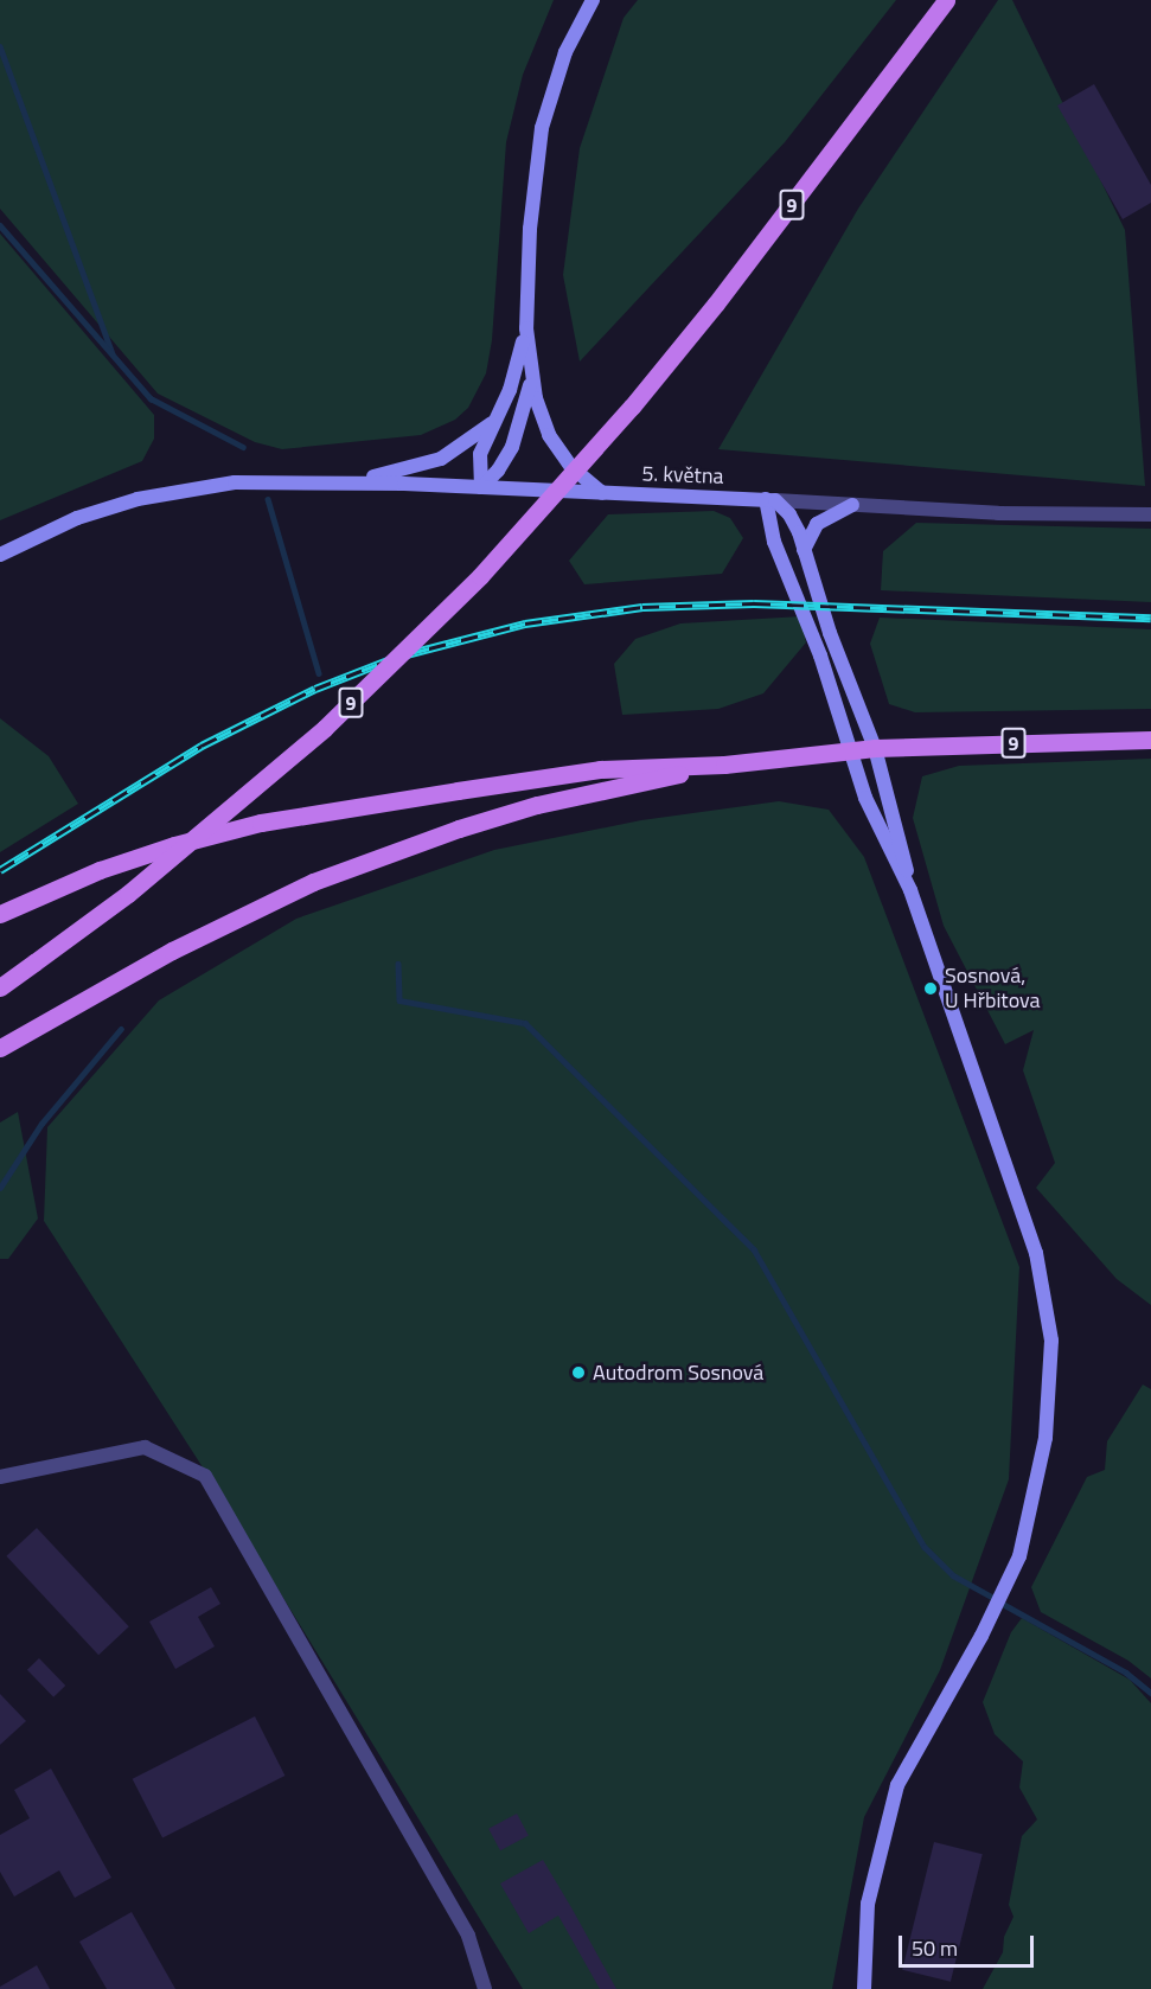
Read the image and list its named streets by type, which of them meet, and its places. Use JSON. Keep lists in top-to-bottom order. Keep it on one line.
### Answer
{"streets":{"main road":["9"],"street":["5. května"]},"places":["Sosnová, U Hřbitova","Autodrom Sosnová"],"scale_bar":"50 m"}
